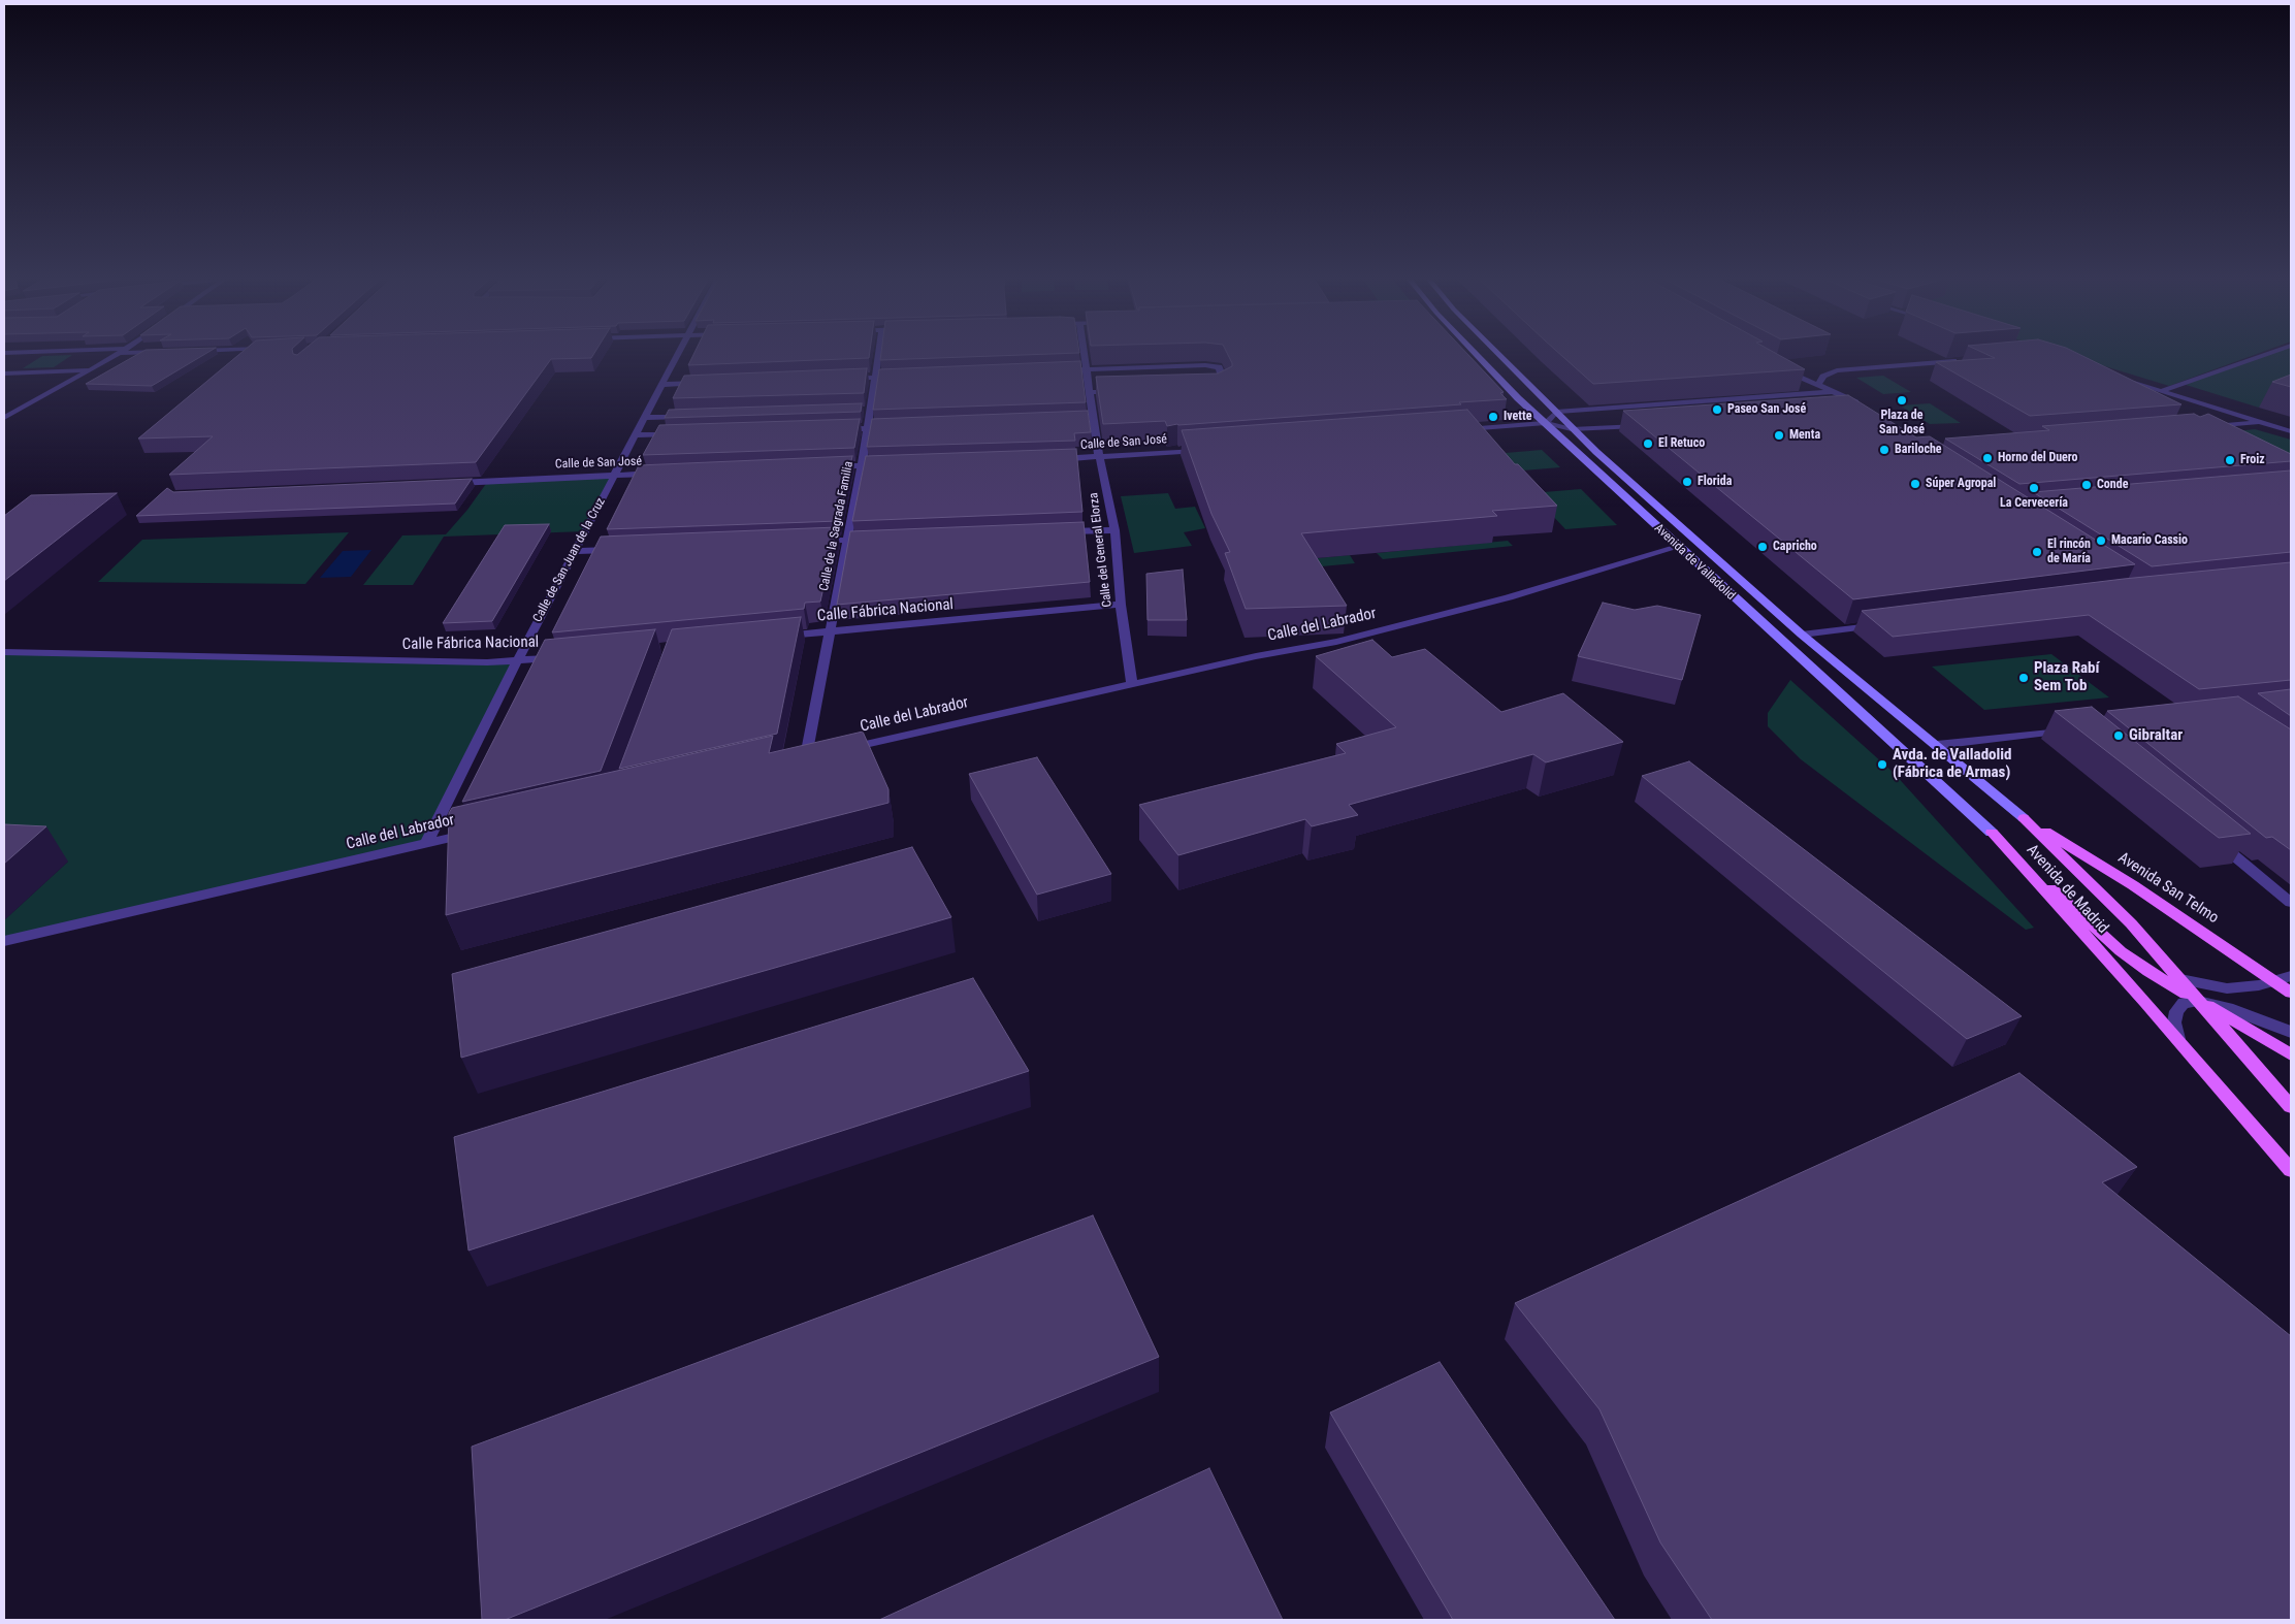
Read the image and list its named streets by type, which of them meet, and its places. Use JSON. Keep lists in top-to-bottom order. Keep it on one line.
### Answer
{"streets":{"main road":["Avenida de Valladolid","Avenida San Telmo","Avenida de Madrid"],"street":["Calle de San José","Calle de la Sagrada Familia","Calle del General Elorza","Calle de San Juan de la Cruz","Calle Fábrica Nacional","Calle del Labrador"]},"crossings":[["Calle de San José","Calle del General Elorza"],["Calle de San José","Calle de San Juan de la Cruz"],["Calle de la Sagrada Familia","Calle Fábrica Nacional"],["Calle del General Elorza","Calle Fábrica Nacional"],["Calle del General Elorza","Calle del Labrador"],["Calle de San Juan de la Cruz","Calle Fábrica Nacional"],["Calle de San Juan de la Cruz","Calle del Labrador"],["Avenida de Valladolid","Calle del Labrador"],["Avenida de Valladolid","Avenida San Telmo"],["Avenida de Valladolid","Avenida de Madrid"],["Avenida San Telmo","Avenida de Madrid"]],"places":["Plaza de San José","Paseo San José","Ivette","Menta","El Retuco","Bariloche","Horno del Duero","Froiz","Florida","Súper Agropal","Conde","La Cervecería","Macario Cassio","Capricho","El rincón de María","Plaza Rabí Sem Tob","Gibraltar","Avda. de Valladolid (Fábrica de Armas)"]}
